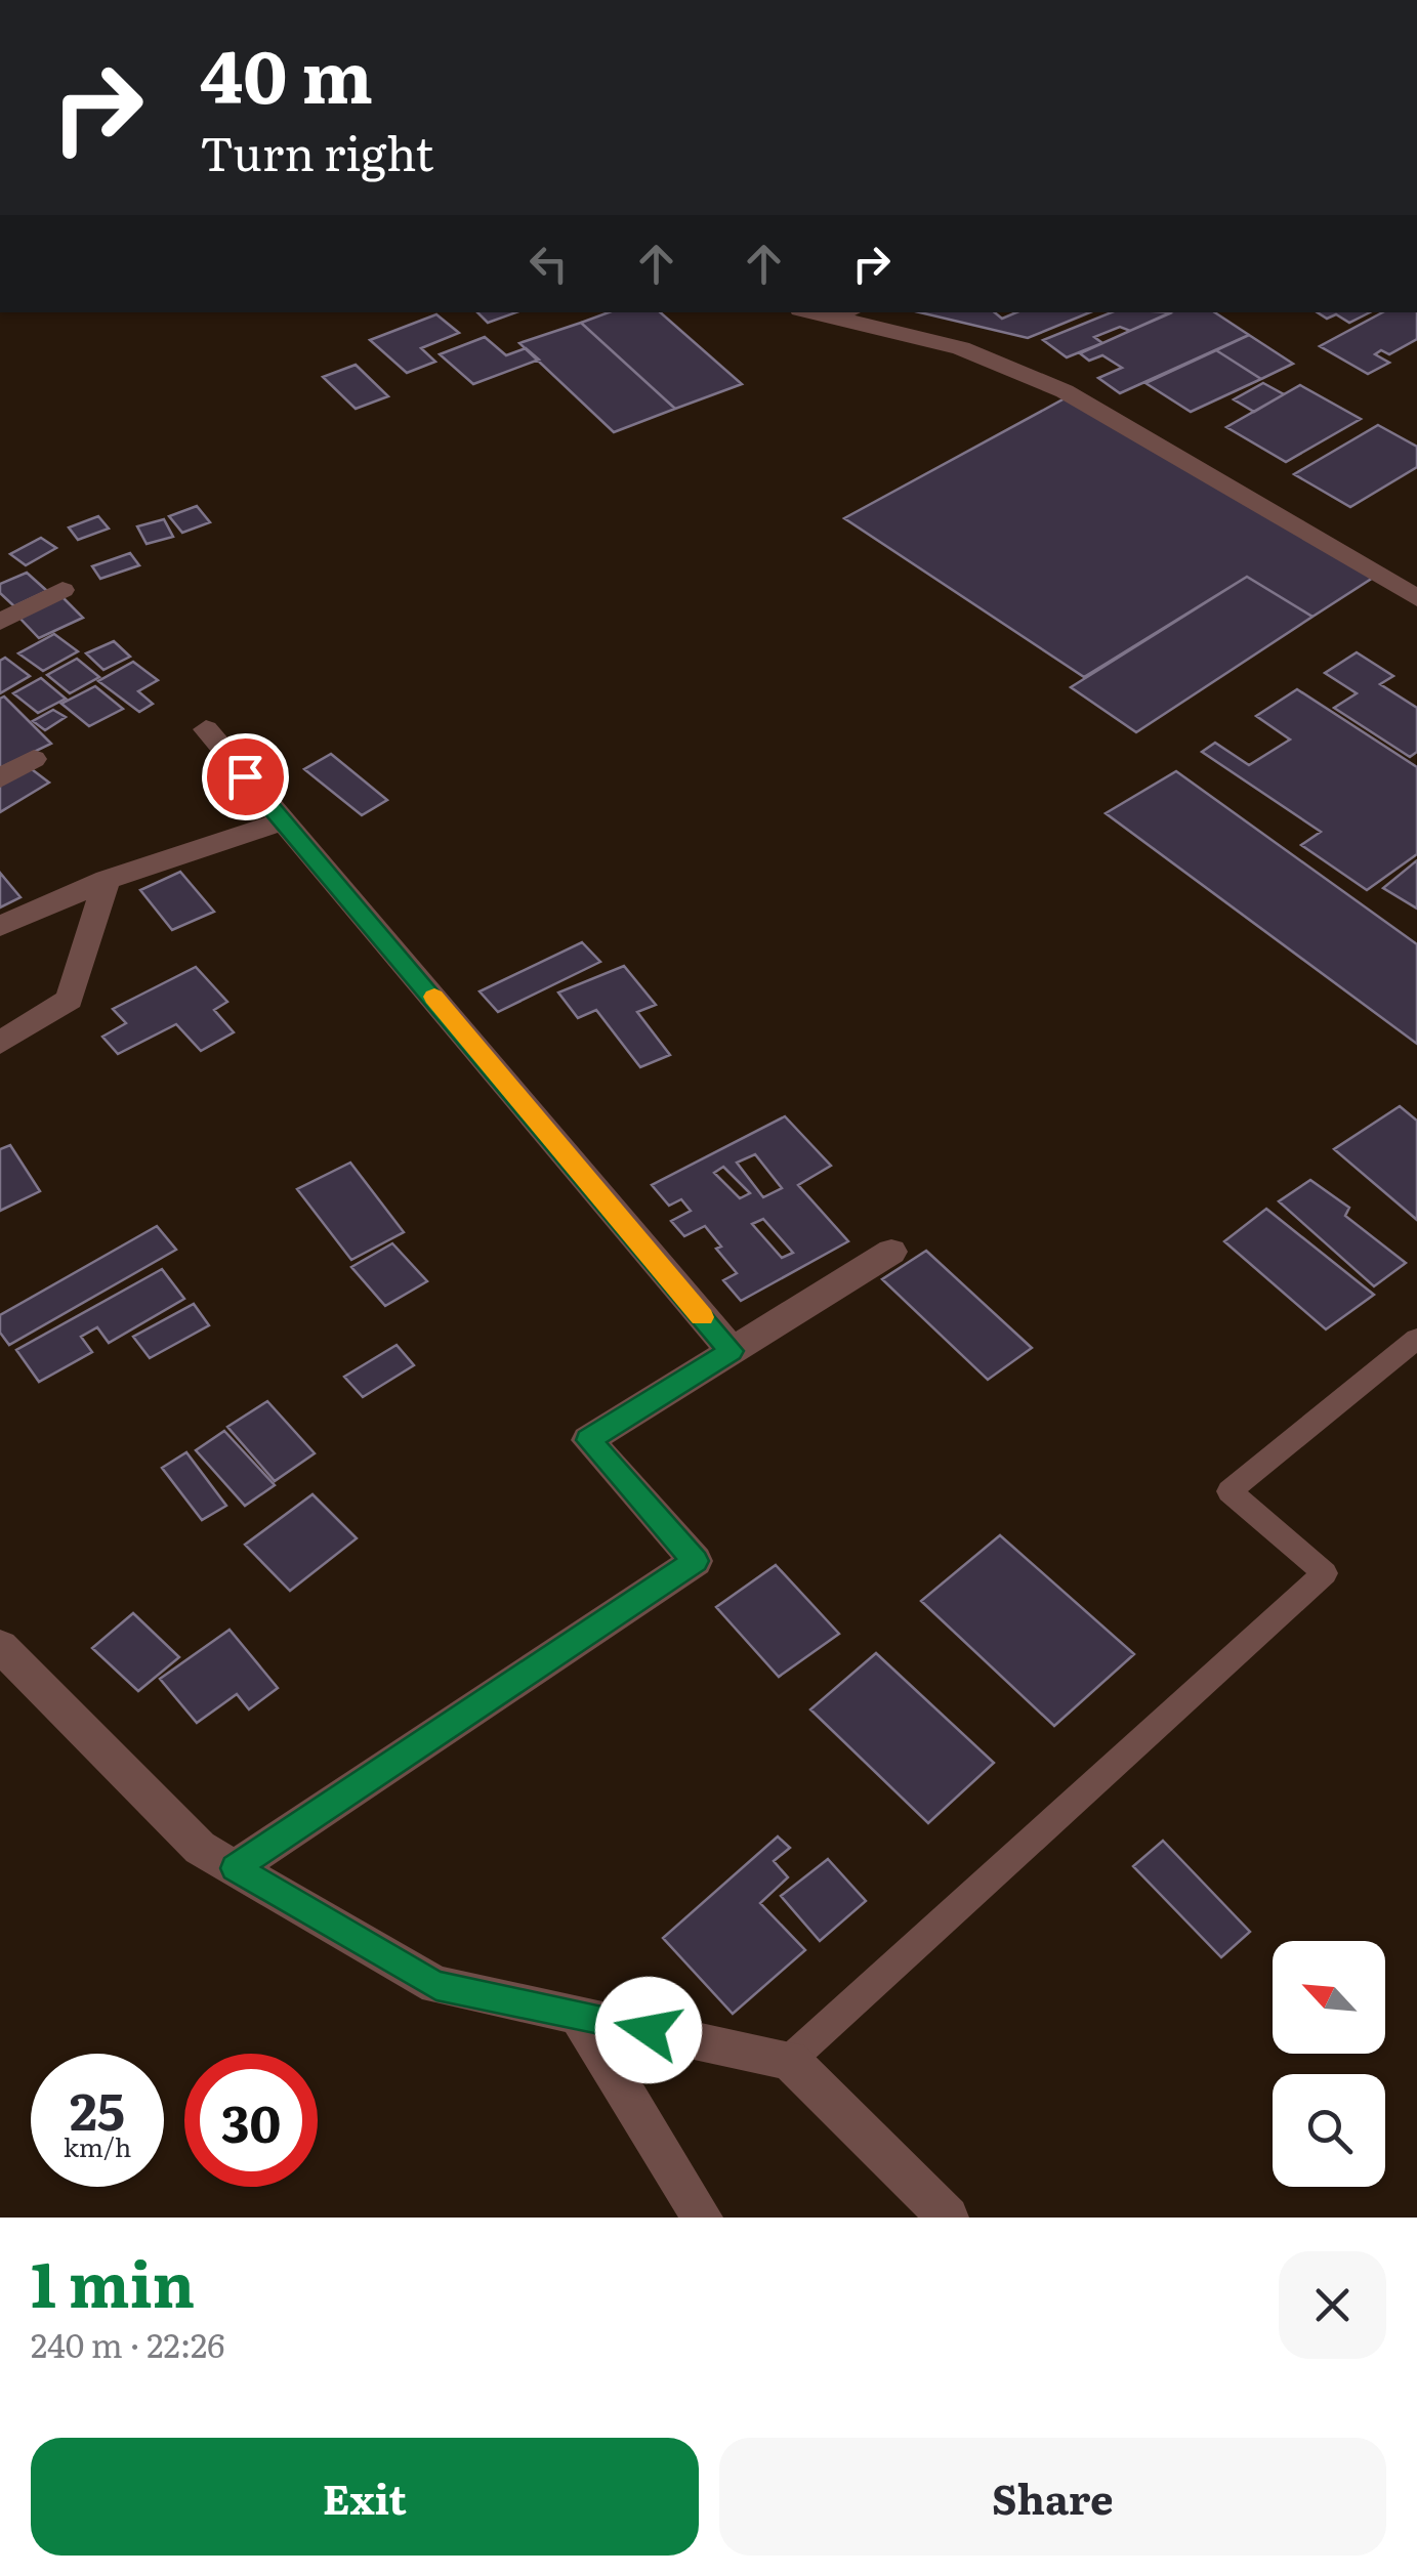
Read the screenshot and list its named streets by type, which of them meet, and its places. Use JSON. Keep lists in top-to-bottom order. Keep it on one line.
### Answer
{"north":"top left","page":{"turn":["40 m","Turn right"],"speed":"25 km/h","limit":"30","heading":["1 min","240 m · 22:26"],"buttons":["Exit","Share"]}}
